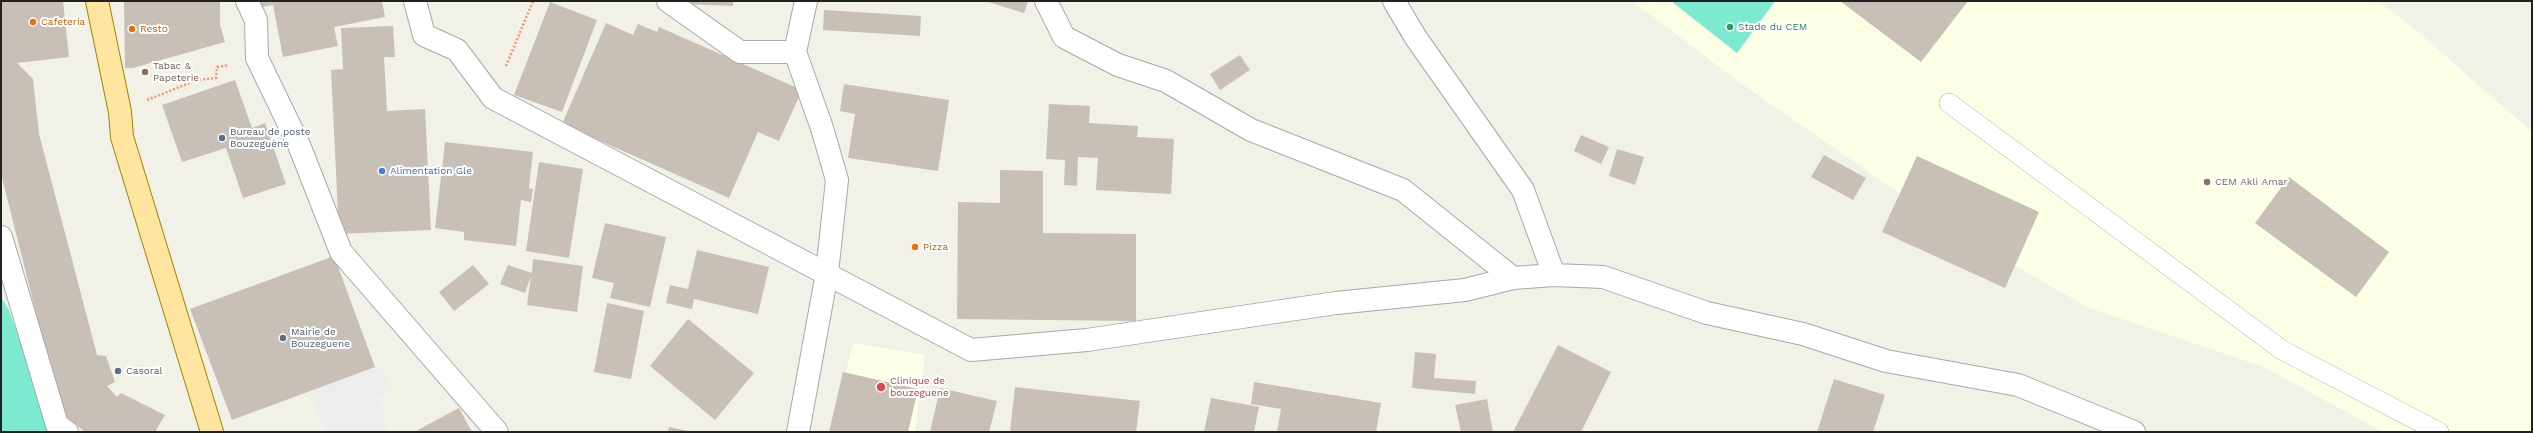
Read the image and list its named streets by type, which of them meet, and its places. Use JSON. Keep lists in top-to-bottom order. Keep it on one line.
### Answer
{"places":["Cafeteria","Stade du CEM","Resto","Tabac & Papeterie","Bureau de poste Bouzeguène","Alimentation Gle","CEM Akli Amar","Pizza","Mairie de Bouzeguene","Casoral","Clinique de bouzeguene"]}
